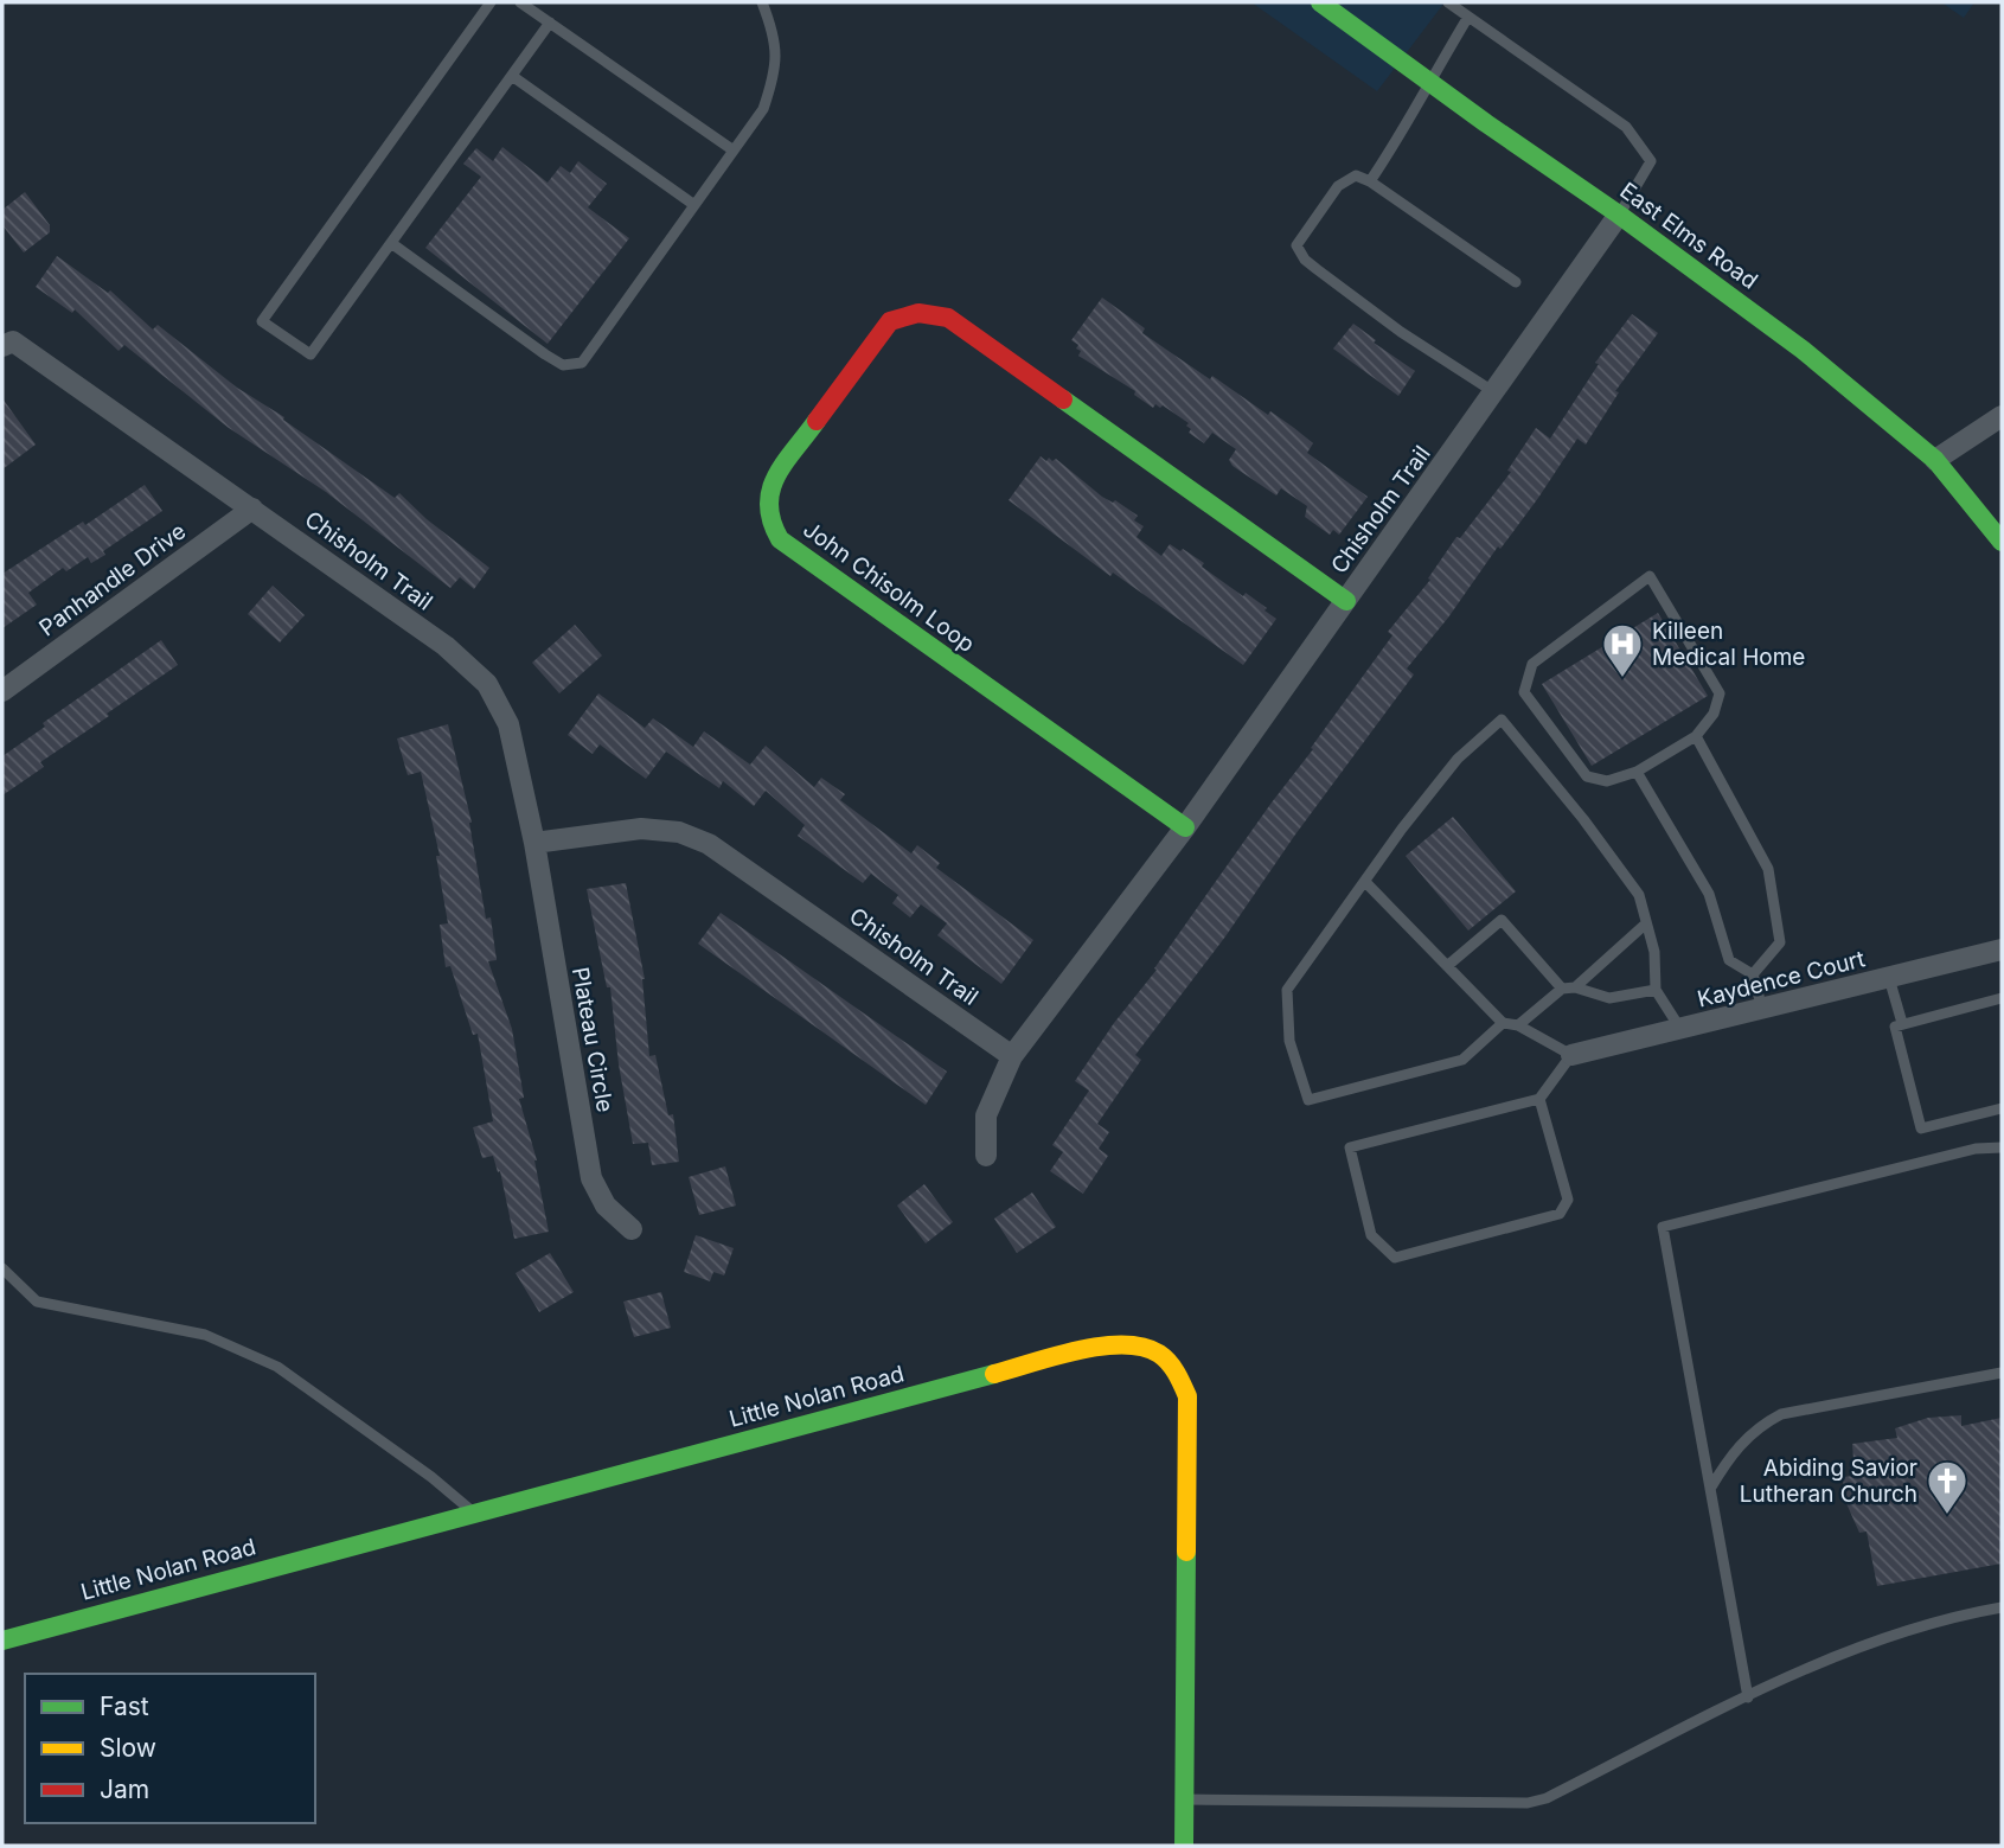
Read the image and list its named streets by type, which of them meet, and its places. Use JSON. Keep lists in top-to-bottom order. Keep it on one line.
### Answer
{"streets":{"street":["East Elms Road","Chisholm Trail","Panhandle Drive","John Chisolm Loop","Kaydence Court","Plateau Circle","Little Nolan Road"]},"crossings":[["East Elms Road","Chisholm Trail"],["Chisholm Trail","Panhandle Drive"],["Chisholm Trail","John Chisolm Loop"],["Chisholm Trail","Plateau Circle"]],"places":{"hospital":["Killeen Medical Home"],"church":["Abiding Savior Lutheran Church"]},"legend":["Fast","Slow","Jam"]}
